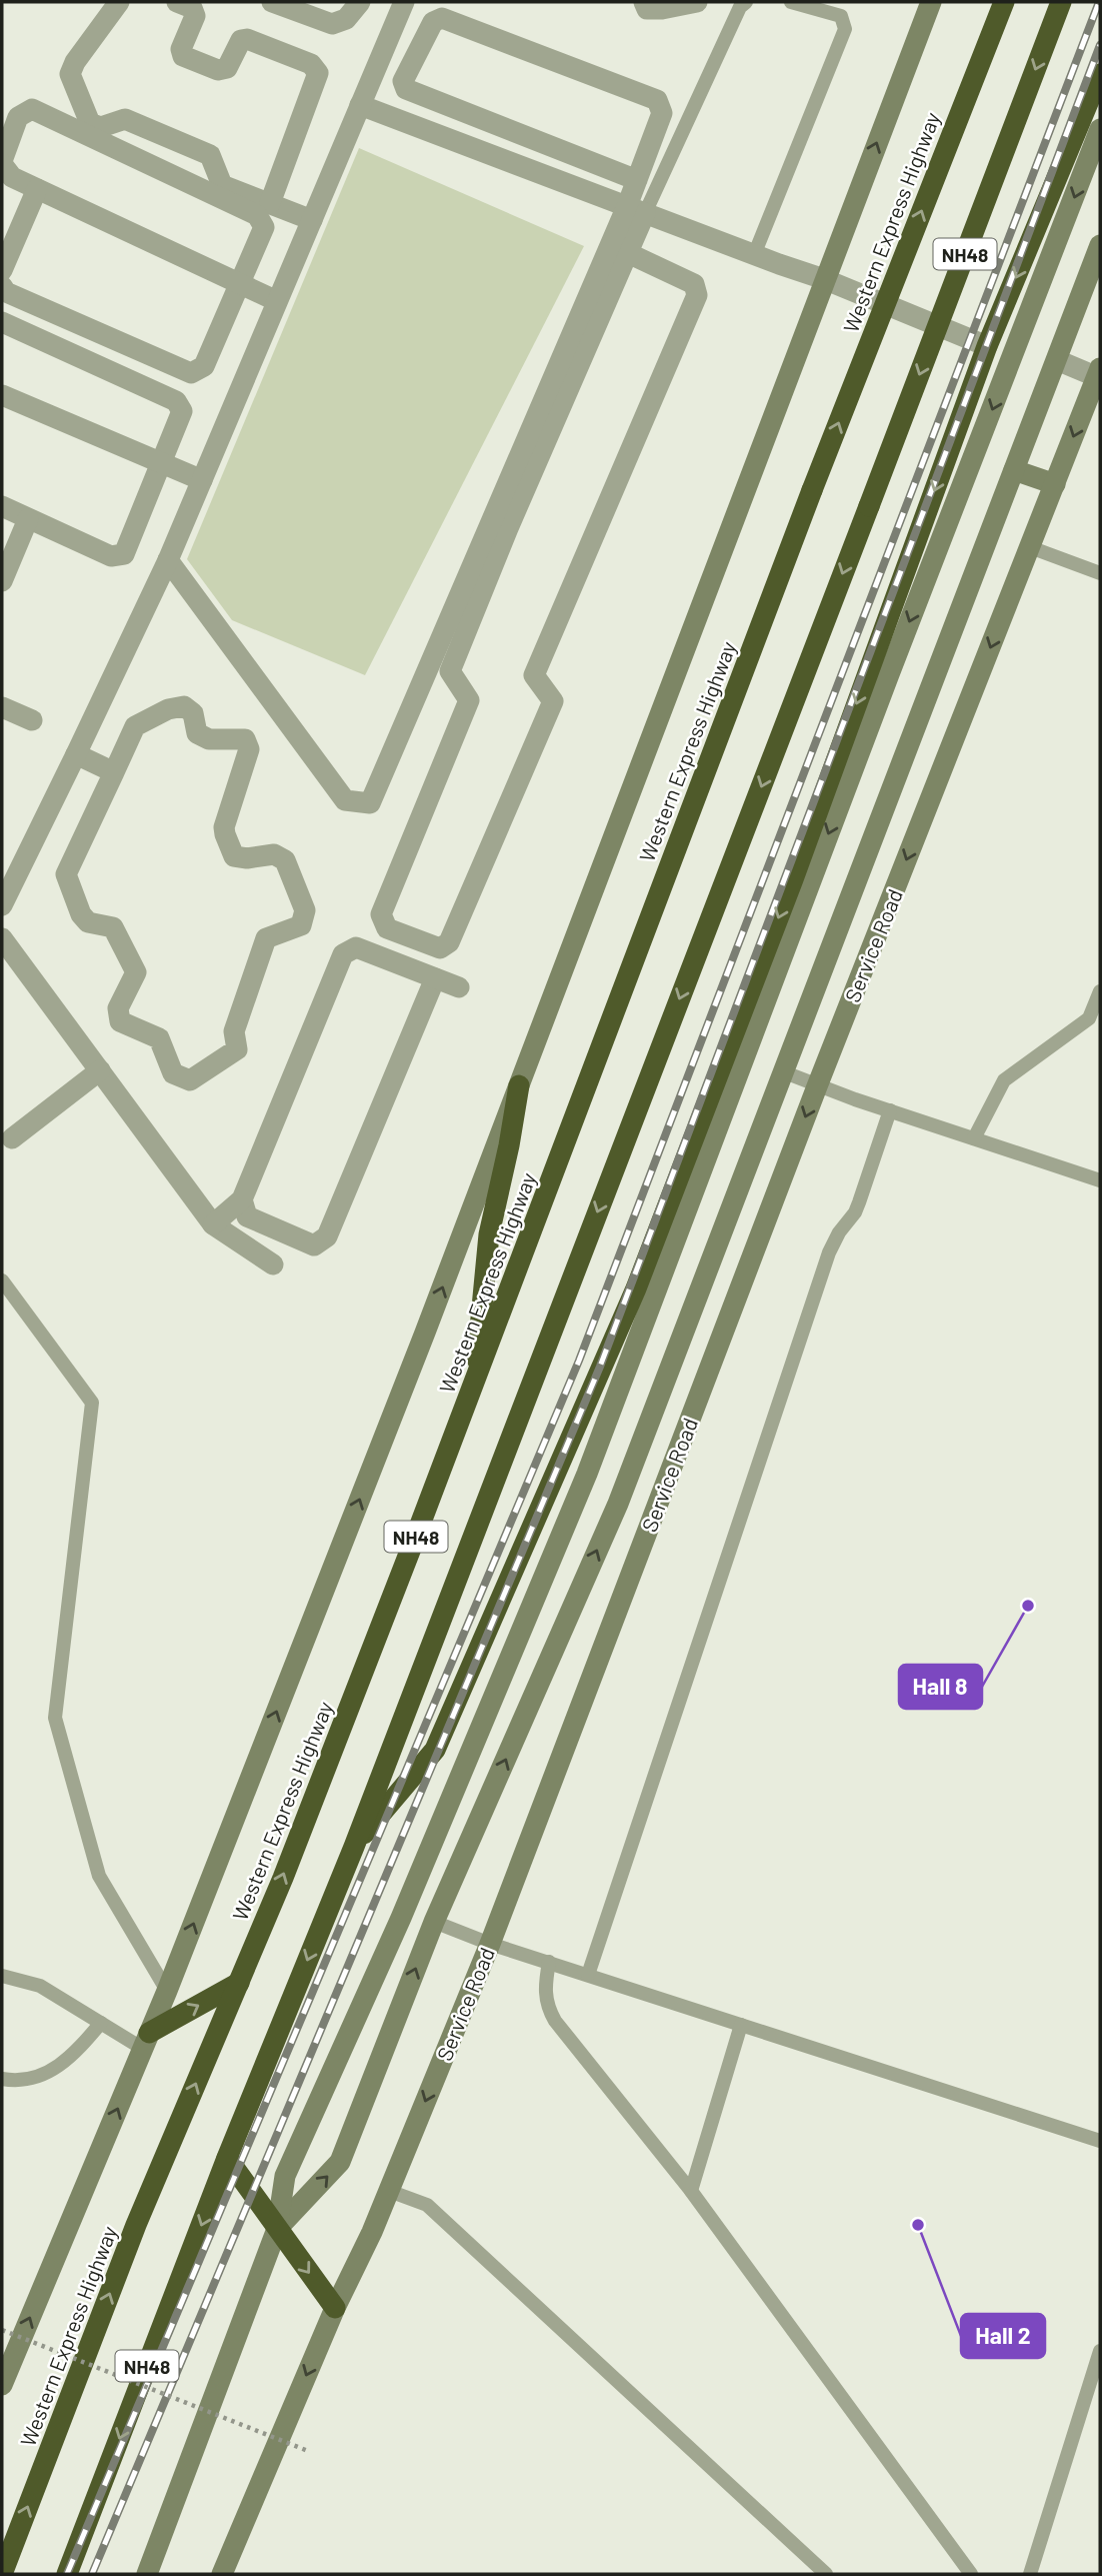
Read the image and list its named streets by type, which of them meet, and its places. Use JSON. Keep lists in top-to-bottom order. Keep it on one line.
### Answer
{"streets":{"highway":["Western Express Highway","NH48"],"main road":["Service Road"]},"places":["Hall 8","Hall 2"]}
